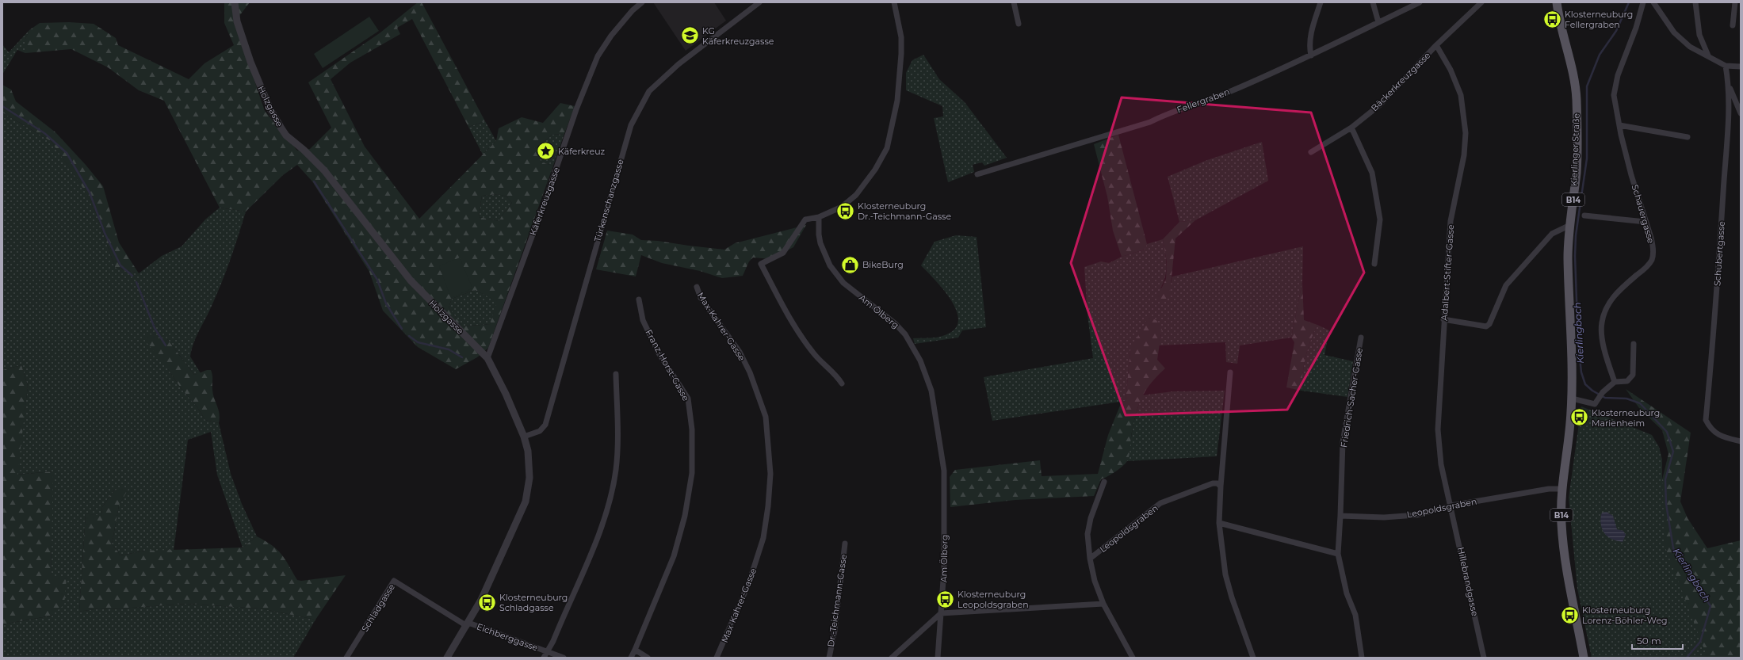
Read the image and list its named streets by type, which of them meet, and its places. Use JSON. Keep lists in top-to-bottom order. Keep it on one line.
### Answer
{"streets":{"main road":["Kierlinger Straße","B14"],"street":["Bäckerkreuzgasse","Fellergraben","Holzgasse","Türkenschanzgasse","Käferkreuzgasse","Schauergasse","Schubertgasse","Adalbert-Stifter-Gasse","Am Ölberg","Max-Kahrer-Gasse","Franz-Horst-Gasse","Friedrich-Sacher-Gasse","Leopoldsgraben","Hillebrandgasse","Dr.-Teichmann-Gasse","Schladgasse","Eichberggasse"]},"crossings":[["Bäckerkreuzgasse","Adalbert-Stifter-Gasse"],["Holzgasse","Türkenschanzgasse"],["Holzgasse","Käferkreuzgasse"],["Holzgasse","Schladgasse"],["Holzgasse","Eichberggasse"],["Kierlinger Straße","Leopoldsgraben"],["Adalbert-Stifter-Gasse","Leopoldsgraben"],["Adalbert-Stifter-Gasse","Hillebrandgasse"],["Friedrich-Sacher-Gasse","Leopoldsgraben"],["Leopoldsgraben","Hillebrandgasse"],["Schladgasse","Eichberggasse"]],"water":["Kierlingbach"],"places":{"bus stop":["Klosterneuburg Fellergraben","Klosterneuburg Dr.-Teichmann-Gasse","Klosterneuburg Marienheim","Klosterneuburg Leopoldsgraben","Klosterneuburg Schladgasse","Klosterneuburg Lorenz-Böhler-Weg"],"school or university":["KG Käferkreuzgasse"],"place":["Käferkreuz"],"shop":["BikeBurg"]},"scale_bar":"50 m"}
